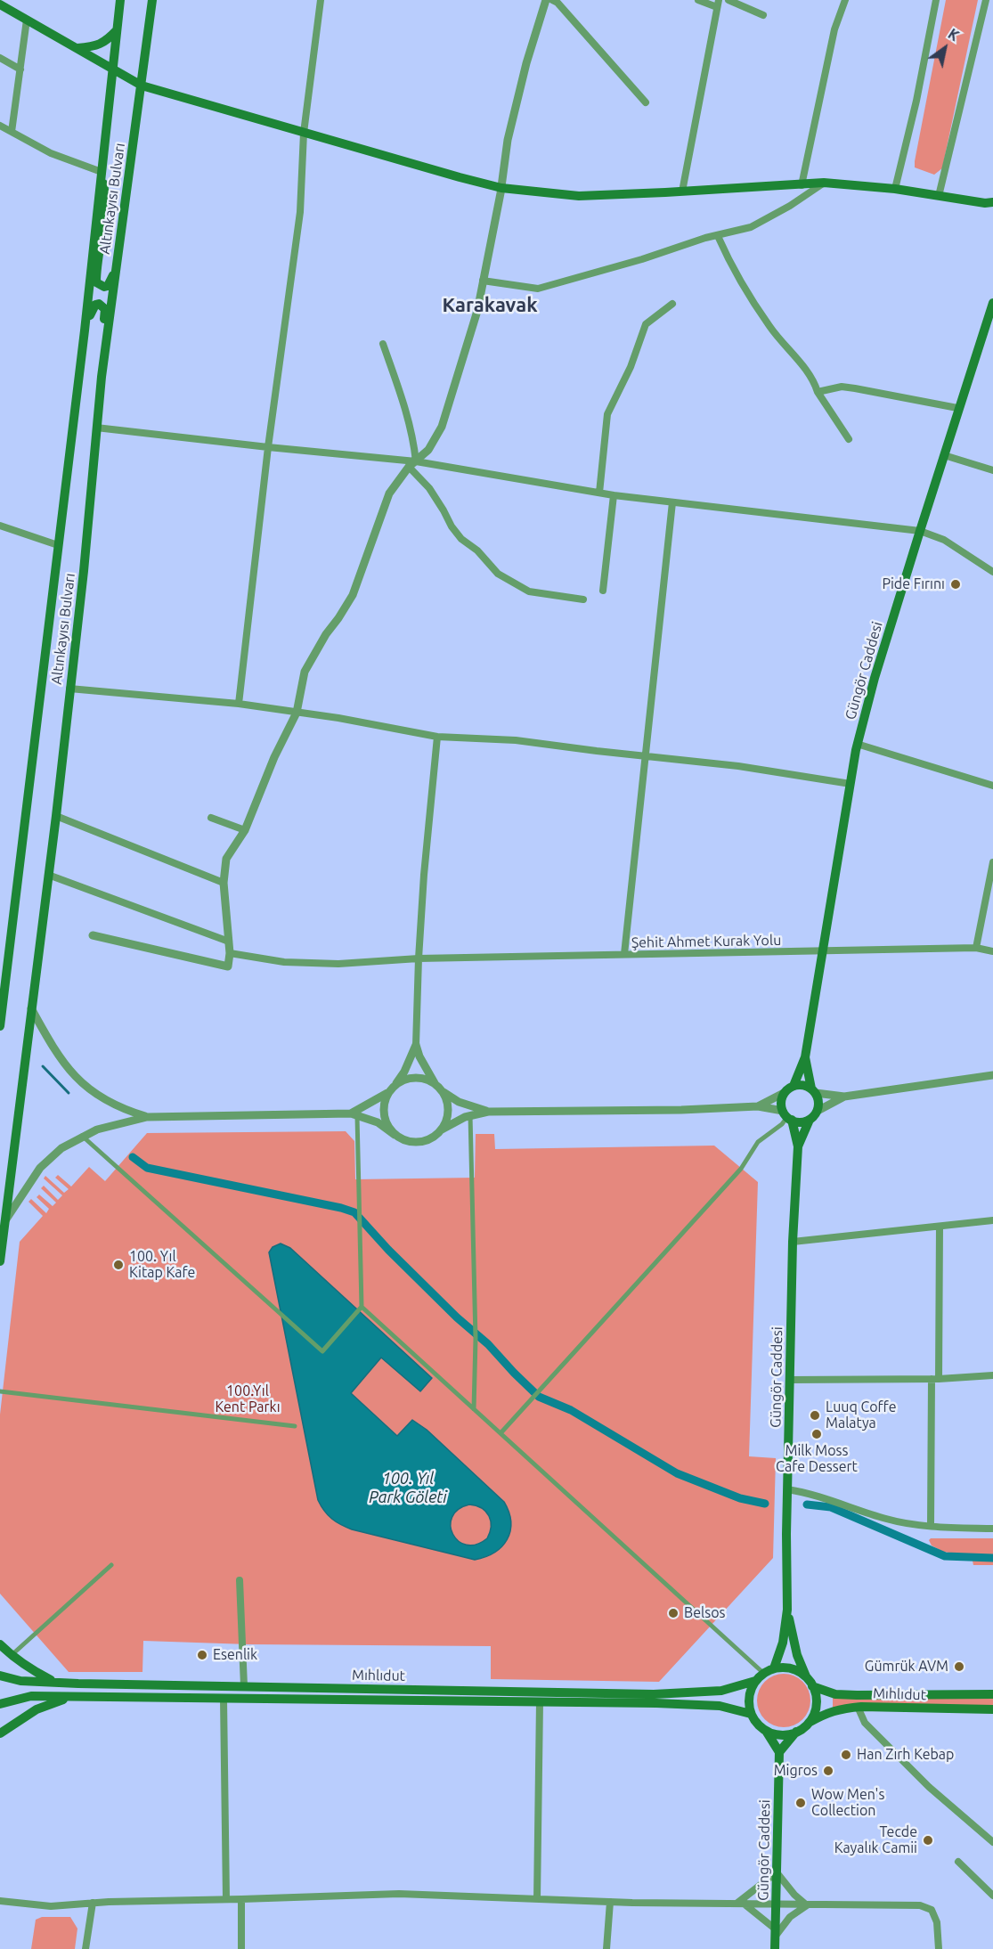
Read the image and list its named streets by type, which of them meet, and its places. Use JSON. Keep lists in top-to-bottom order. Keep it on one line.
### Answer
{"streets":{"main road":["Altınkayısı Bulvarı","Güngör Caddesi","Mıhlıdut"],"street":["Şehit Ahmet Kurak Yolu"]},"crossings":[["Güngör Caddesi","Şehit Ahmet Kurak Yolu"]],"districts":["Karakavak"],"water":["100. Yıl Park Göleti"],"parks":["100.Yıl Kent Parkı"],"places":["Pide Fırını","100. Yıl Kitap Kafe","Luuq Coffe Malatya","Milk Moss Cafe Dessert","Belsos","Esenlik","Gümrük AVM","Han Zırh Kebap","Migros","Wow Men's Collection","Tecde Kayalık Camii"],"north":"top right"}
